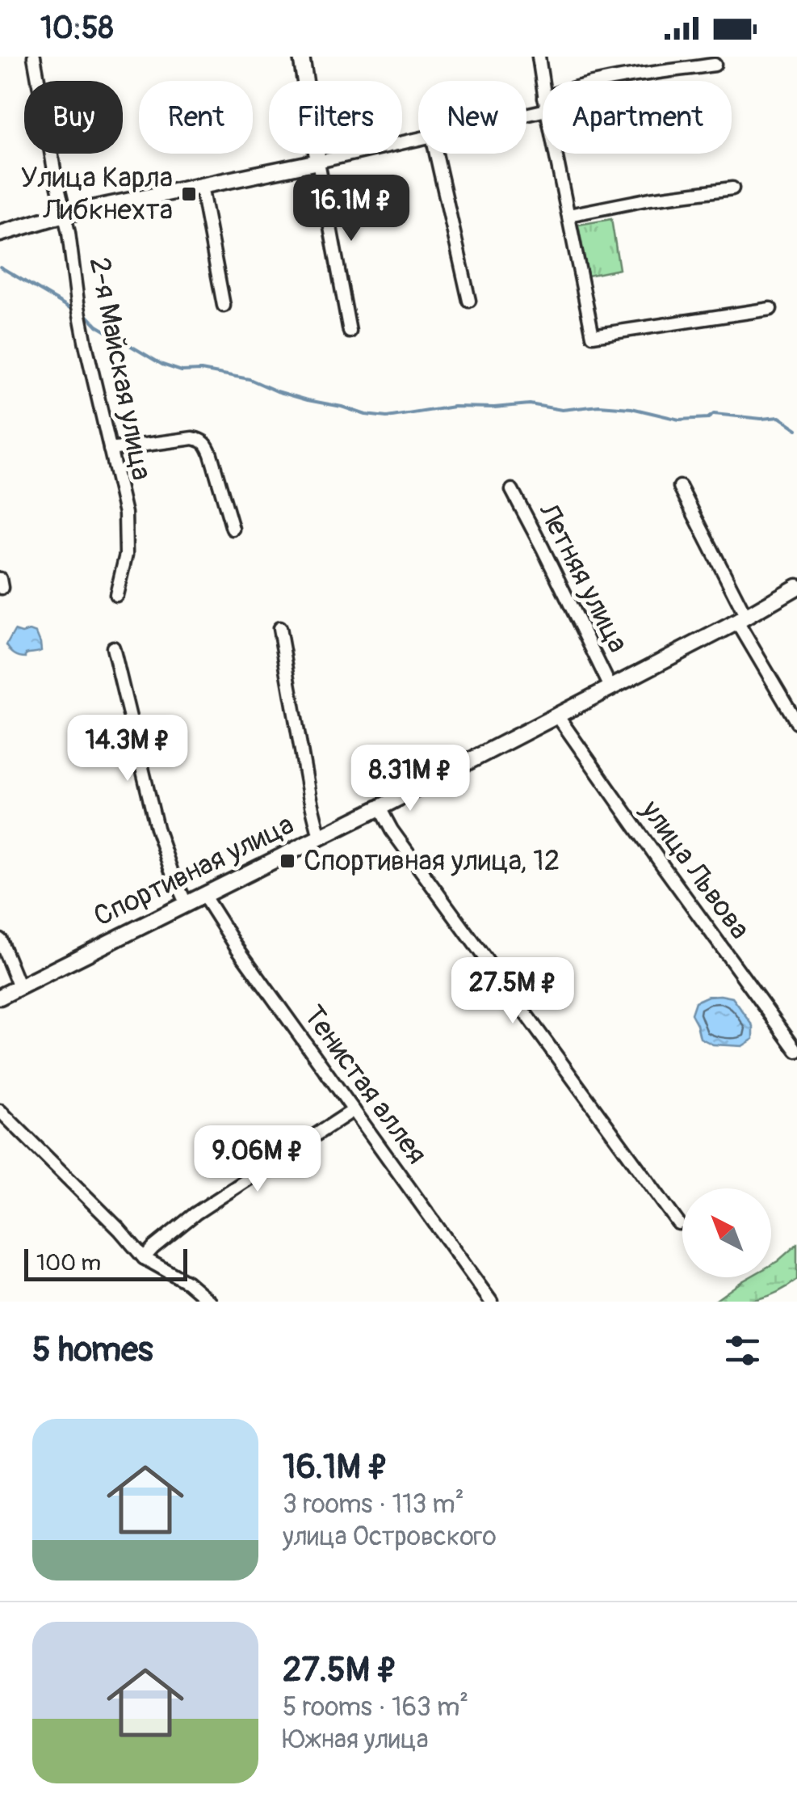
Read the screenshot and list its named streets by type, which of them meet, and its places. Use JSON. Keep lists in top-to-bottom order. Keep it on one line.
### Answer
{"streets":{"street":["2-я Майская улица","Летняя улица","улица Львова","Спортивная улица","Тенистая аллея"]},"crossings":[["Летняя улица","Спортивная улица"],["улица Львова","Спортивная улица"],["Спортивная улица","Тенистая аллея"]],"places":{"transit":["Улица Карла Либкнехта","Спортивная улица, 12"]},"scale_bar":"100 m","north":"top left","page":{"status":"10:58","chip":["Buy","Rent","Filters","New","Apartment"],"price":["16.1M ₽","14.3M ₽","8.31M ₽","27.5M ₽","9.06M ₽"],"scale":"100 m","heading":"5 homes","list":[{"name":"16.1M ₽","note":"3 rooms · 113 m² · улица Островского"},{"name":"27.5M ₽","note":"5 rooms · 163 m² · Южная улица"}]}}
